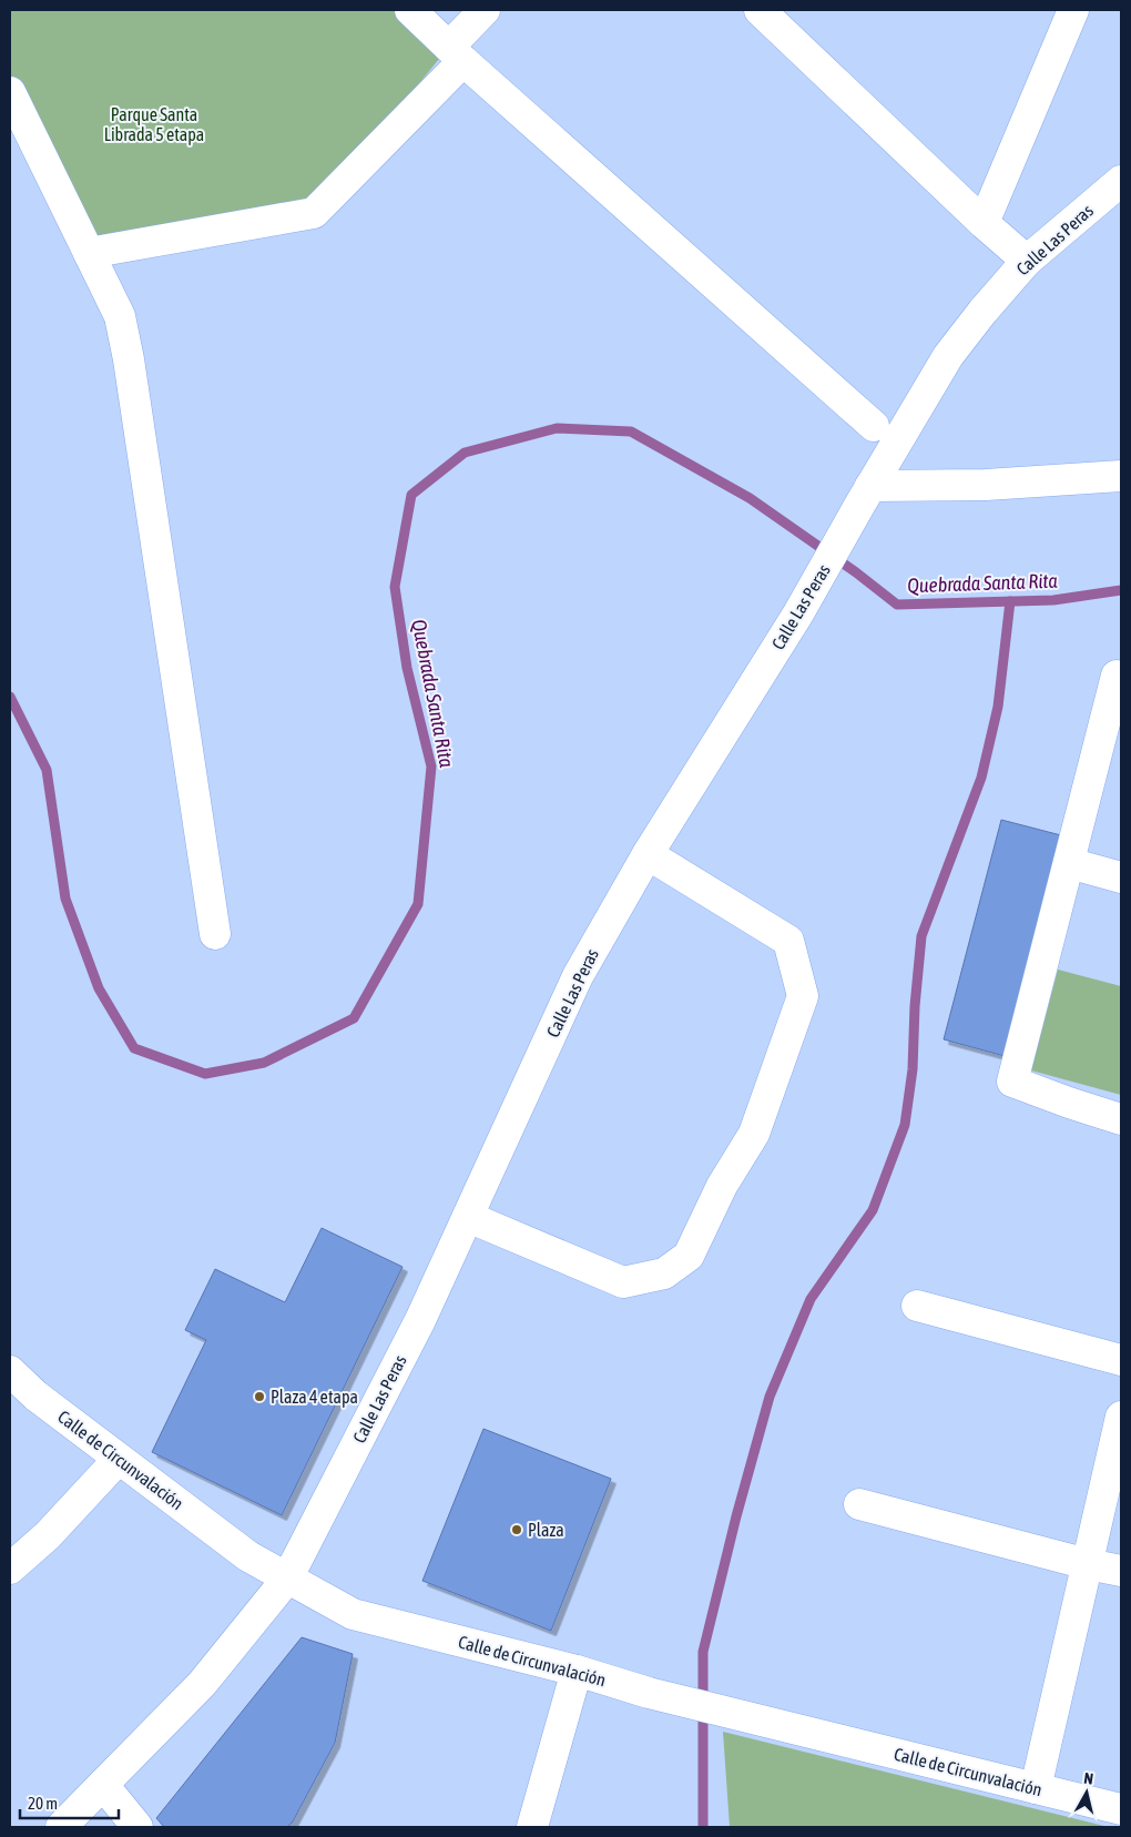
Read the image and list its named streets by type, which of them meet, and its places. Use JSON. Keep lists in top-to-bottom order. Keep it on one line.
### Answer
{"streets":{"street":["Calle Las Peras","Calle de Circunvalación"]},"crossings":[["Calle Las Peras","Calle de Circunvalación"]],"water":["Quebrada Santa Rita"],"parks":["Parque Santa Librada 5 etapa"],"places":["Plaza 4 etapa","Plaza"],"scale_bar":"20 m","north":"top"}
